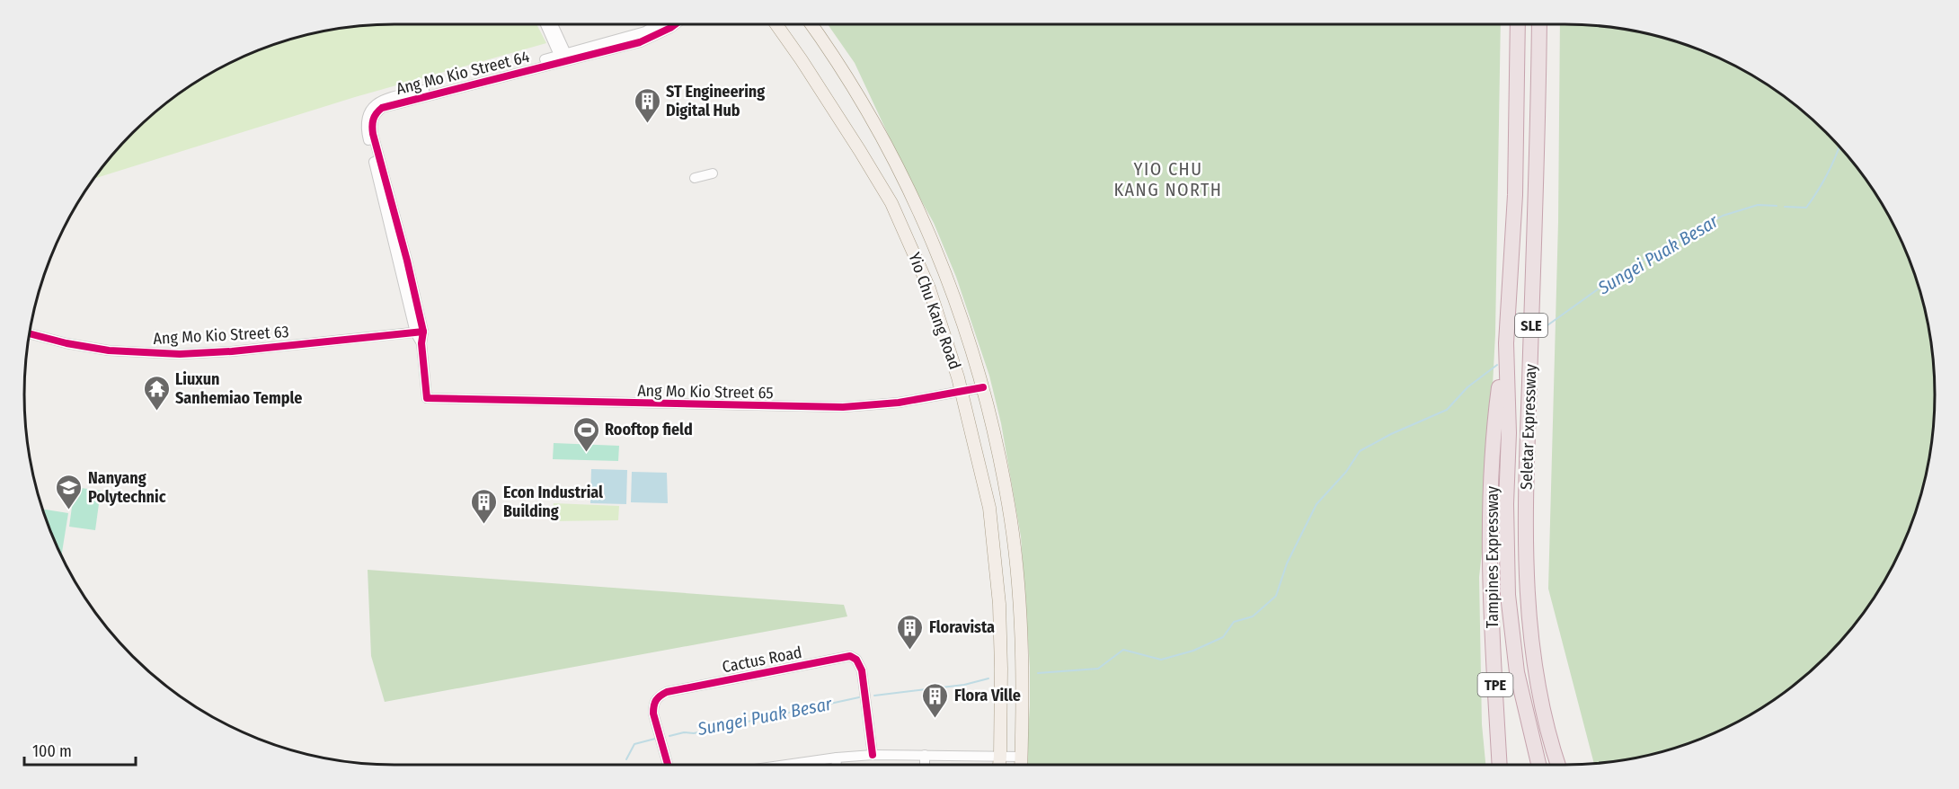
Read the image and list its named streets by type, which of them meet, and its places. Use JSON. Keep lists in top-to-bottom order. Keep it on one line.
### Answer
{"streets":{"highway":["SLE","Seletar Expressway","Tampines Expressway","TPE"],"main road":["Yio Chu Kang Road"],"street":["Ang Mo Kio Street 64","Ang Mo Kio Street 63","Ang Mo Kio Street 65","Cactus Road"]},"crossings":[["Ang Mo Kio Street 64","Ang Mo Kio Street 63"],["Ang Mo Kio Street 64","Ang Mo Kio Street 65"],["Yio Chu Kang Road","Ang Mo Kio Street 65"],["Seletar Expressway","Tampines Expressway"]],"districts":["YIO CHU KANG NORTH"],"water":["Sungei Puak Besar"],"places":{"building":["ST Engineering Digital Hub","Econ Industrial Building","Floravista","Flora Ville"],"temple":["Liuxun Sanhemiao Temple"],"sports":["Rooftop field"],"school or university":["Nanyang Polytechnic"]},"scale_bar":"100 m"}
